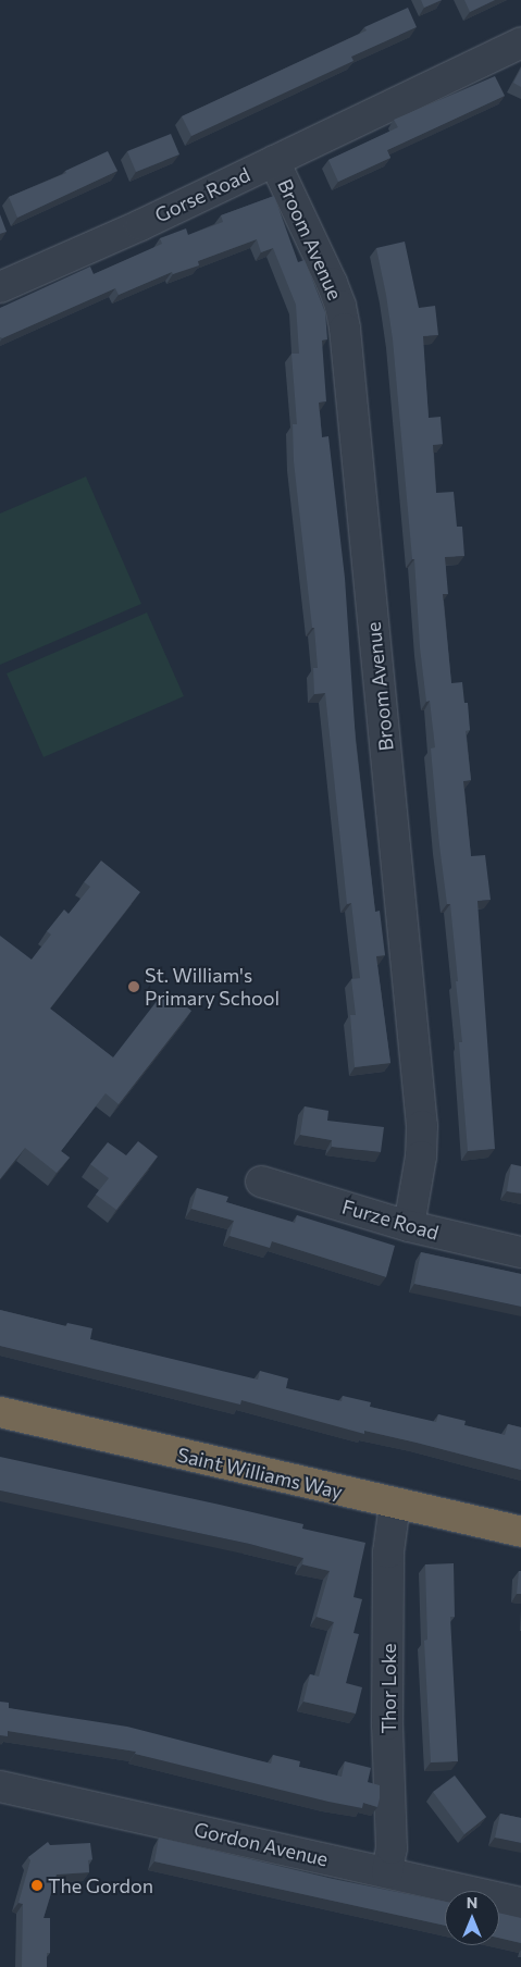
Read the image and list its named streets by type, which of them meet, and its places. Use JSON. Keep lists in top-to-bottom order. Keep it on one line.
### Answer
{"streets":{"highway":["Saint Williams Way"],"street":["Gorse Road","Broom Avenue","Furze Road","Thor Loke","Gordon Avenue"]},"crossings":[["Gorse Road","Broom Avenue"],["Broom Avenue","Furze Road"],["Saint Williams Way","Thor Loke"],["Thor Loke","Gordon Avenue"]],"places":["St. William's Primary School","The Gordon"],"north":"top"}
